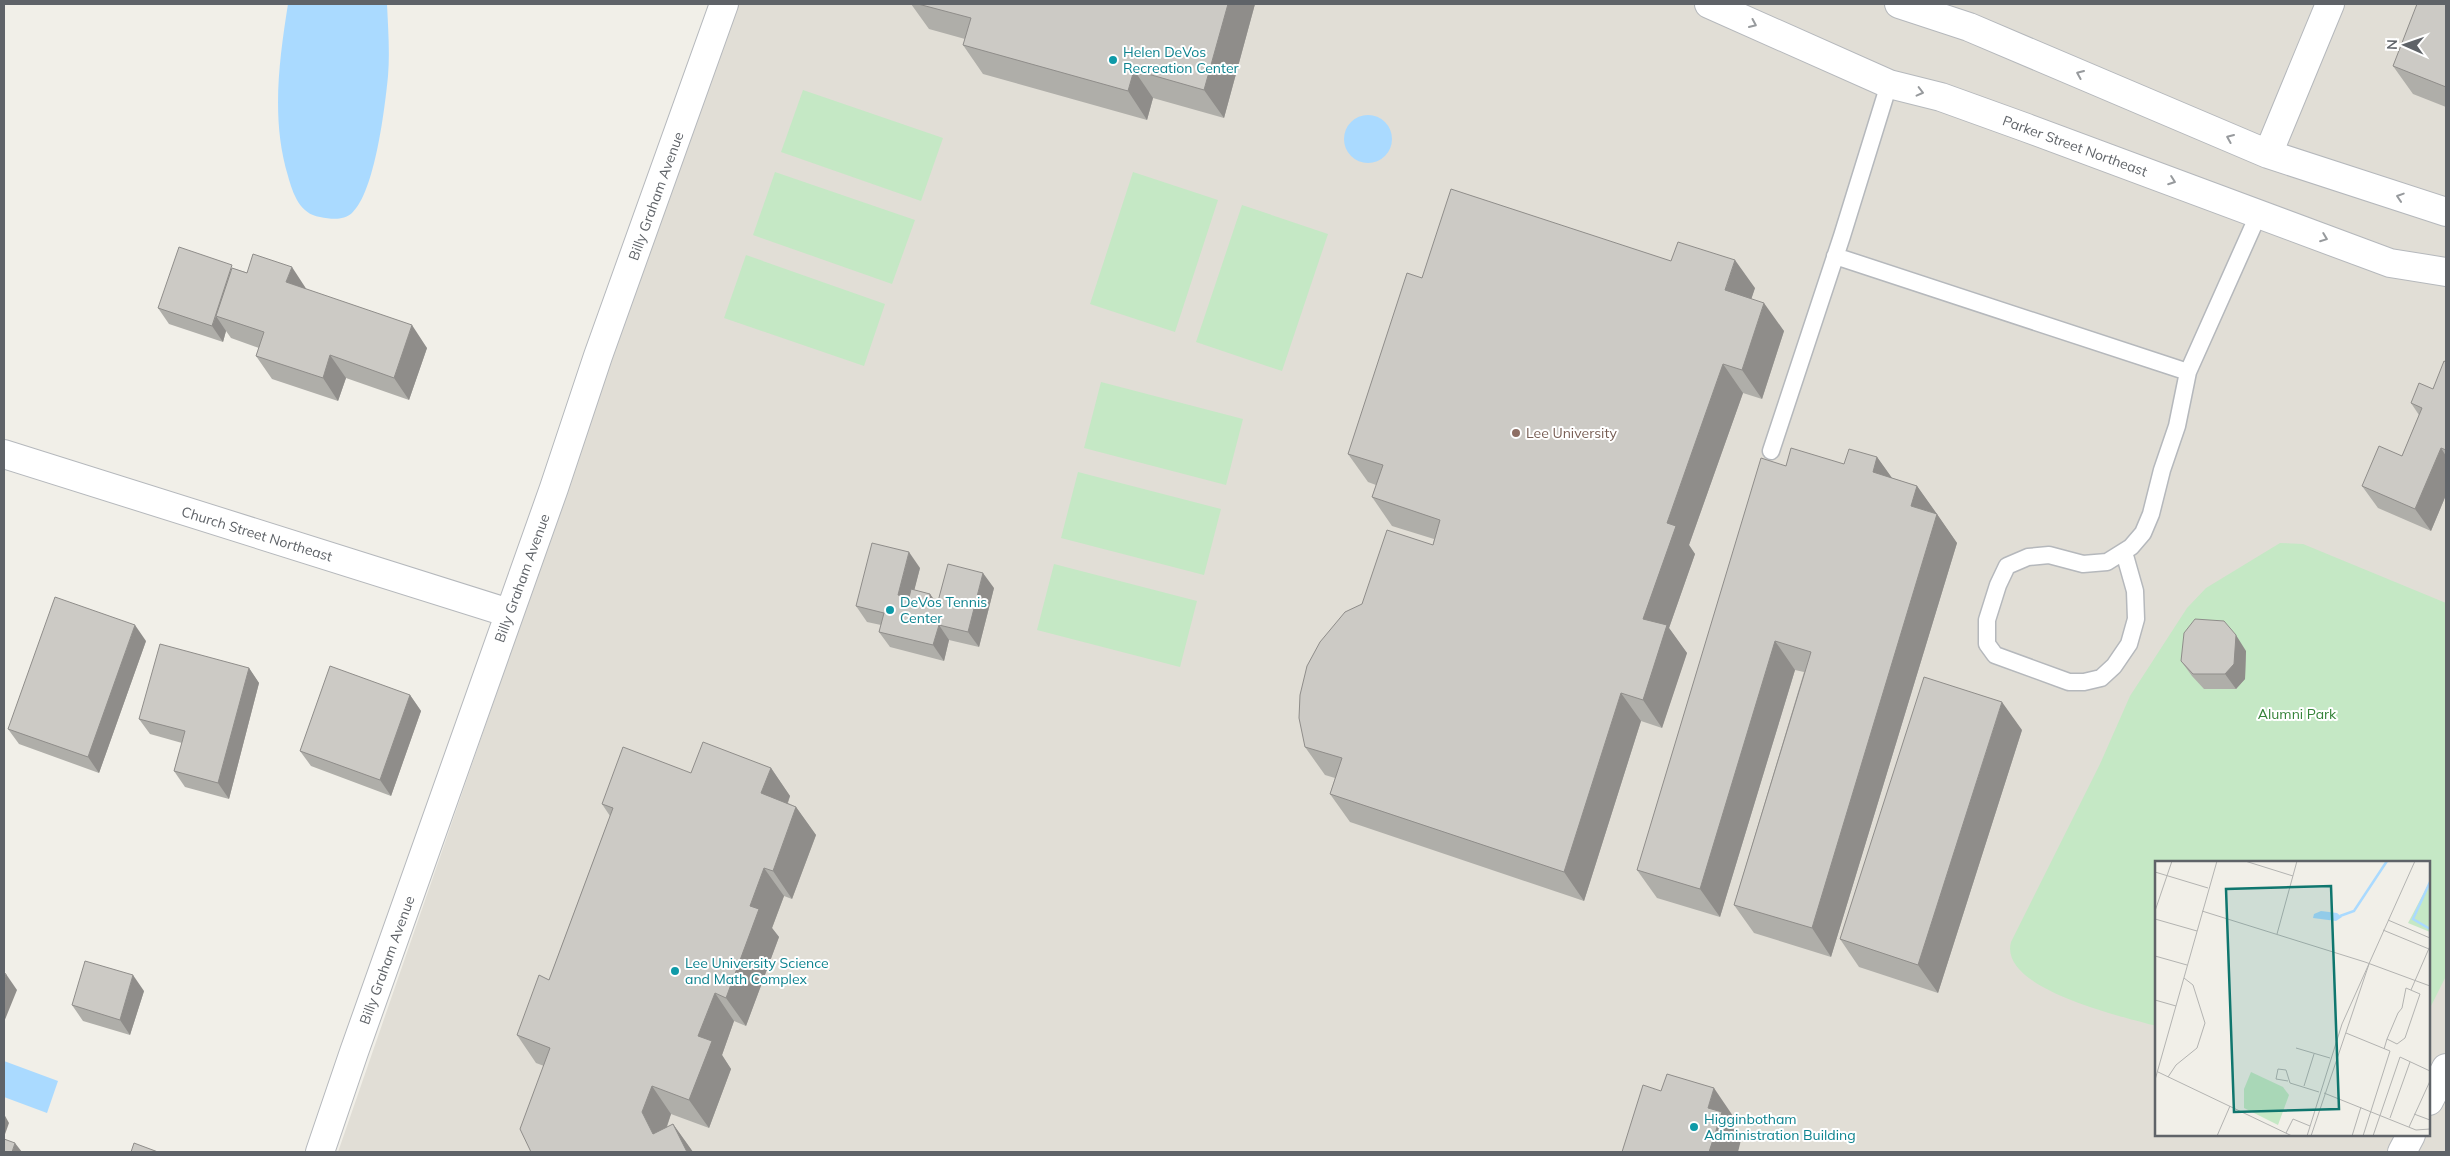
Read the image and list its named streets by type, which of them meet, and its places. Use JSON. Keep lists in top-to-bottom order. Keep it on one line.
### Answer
{"streets":{"street":["Parker Street Northeast","Billy Graham Avenue","Church Street Northeast"]},"crossings":[["Billy Graham Avenue","Church Street Northeast"]],"parks":["Alumni Park"],"places":["Helen DeVos Recreation Center","Lee University","DeVos Tennis Center","Lee University Science and Math Complex","Higginbotham Administration Building"],"north":"left"}
